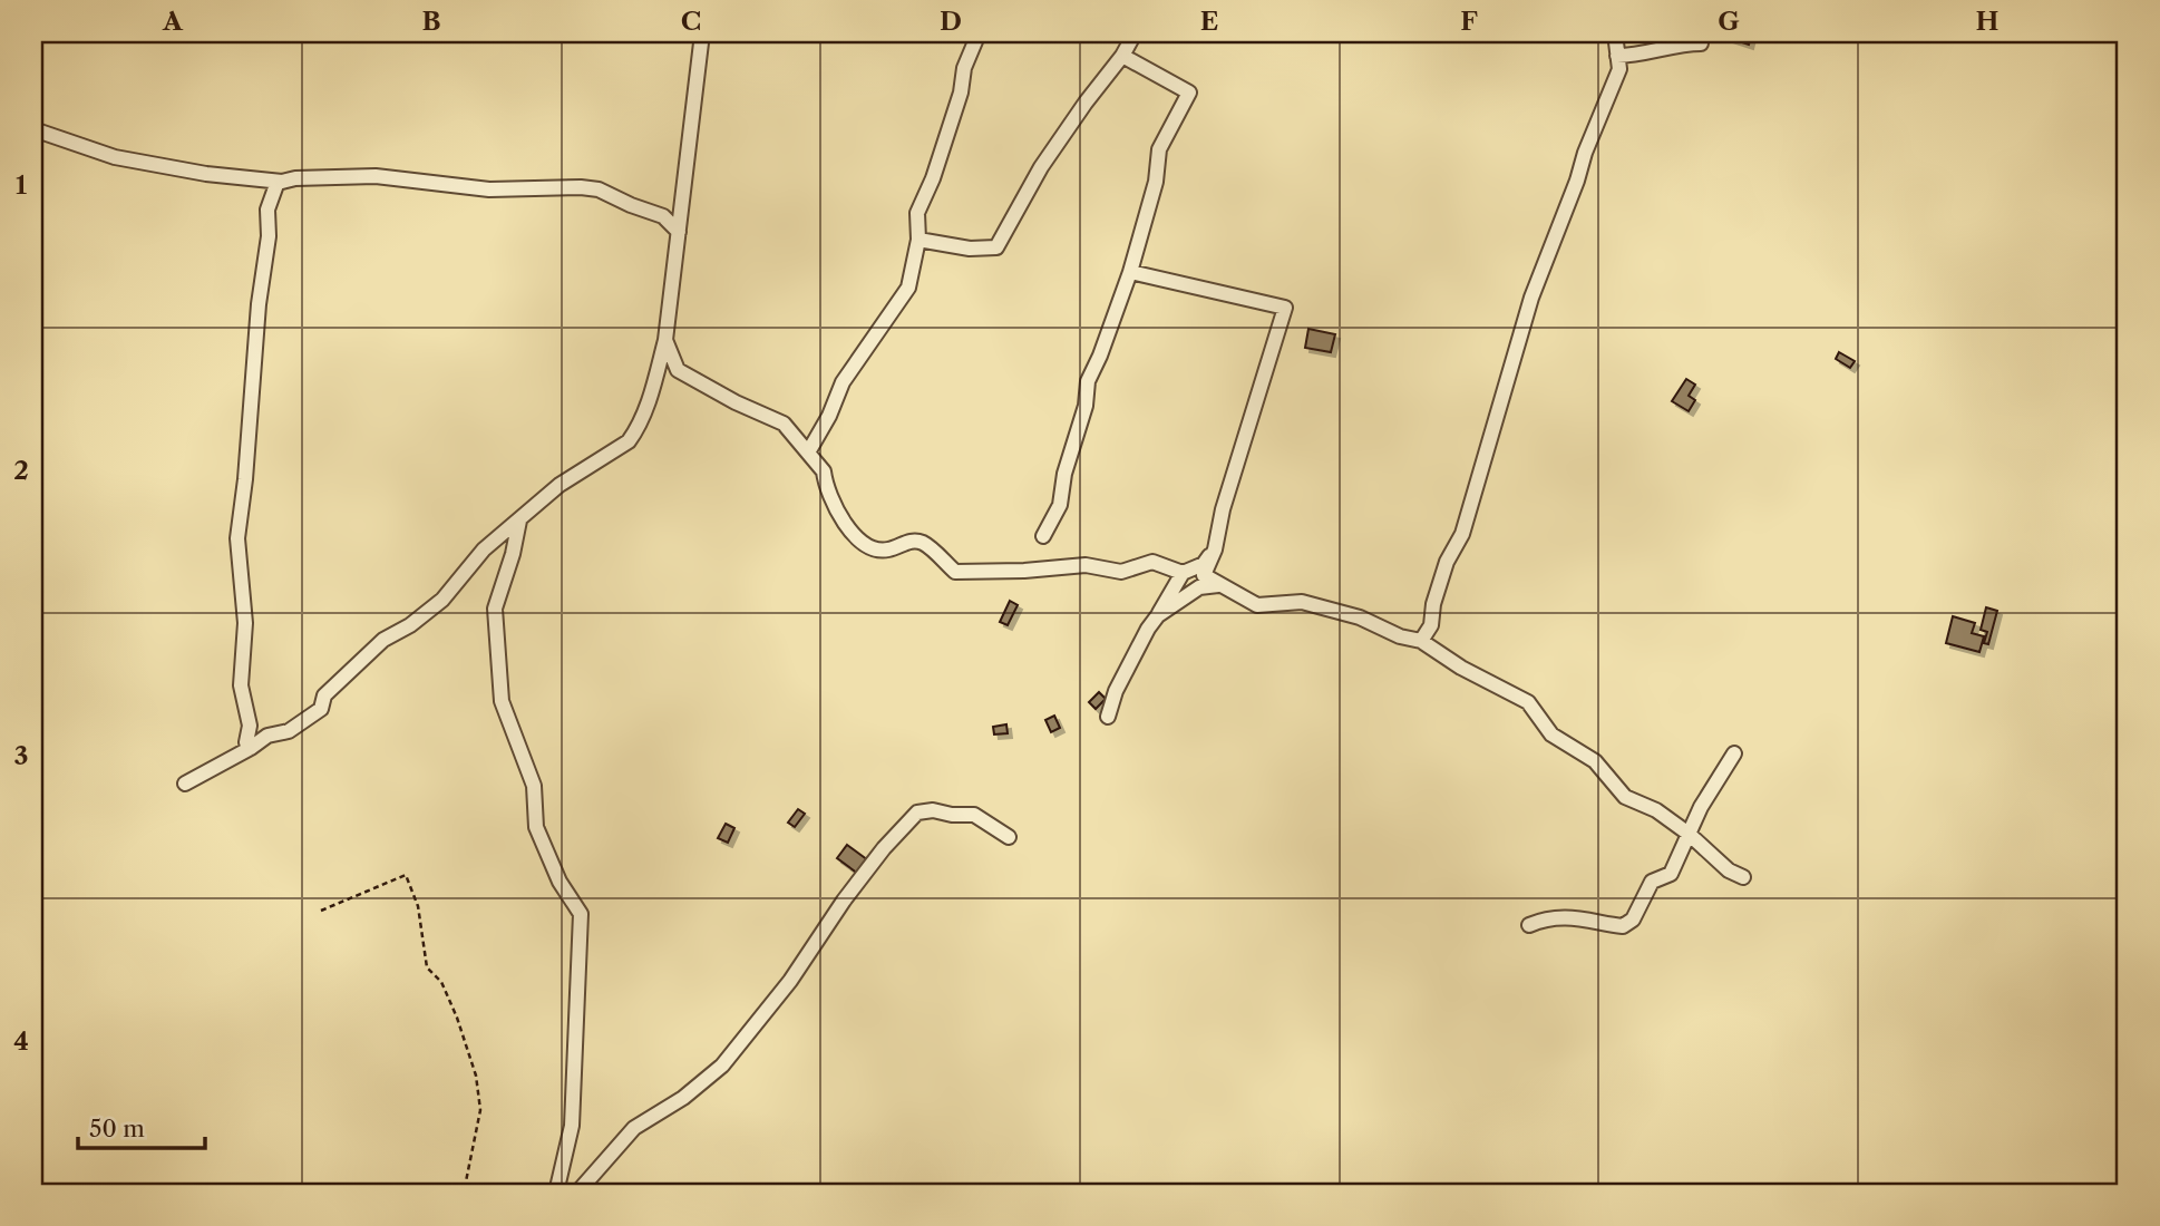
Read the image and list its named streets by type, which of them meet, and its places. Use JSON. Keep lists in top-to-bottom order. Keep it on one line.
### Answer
{"scale_bar":"50 m","grid":{"columns":["A","B","C","D","E","F","G","H"],"rows":["1","2","3","4"]}}
